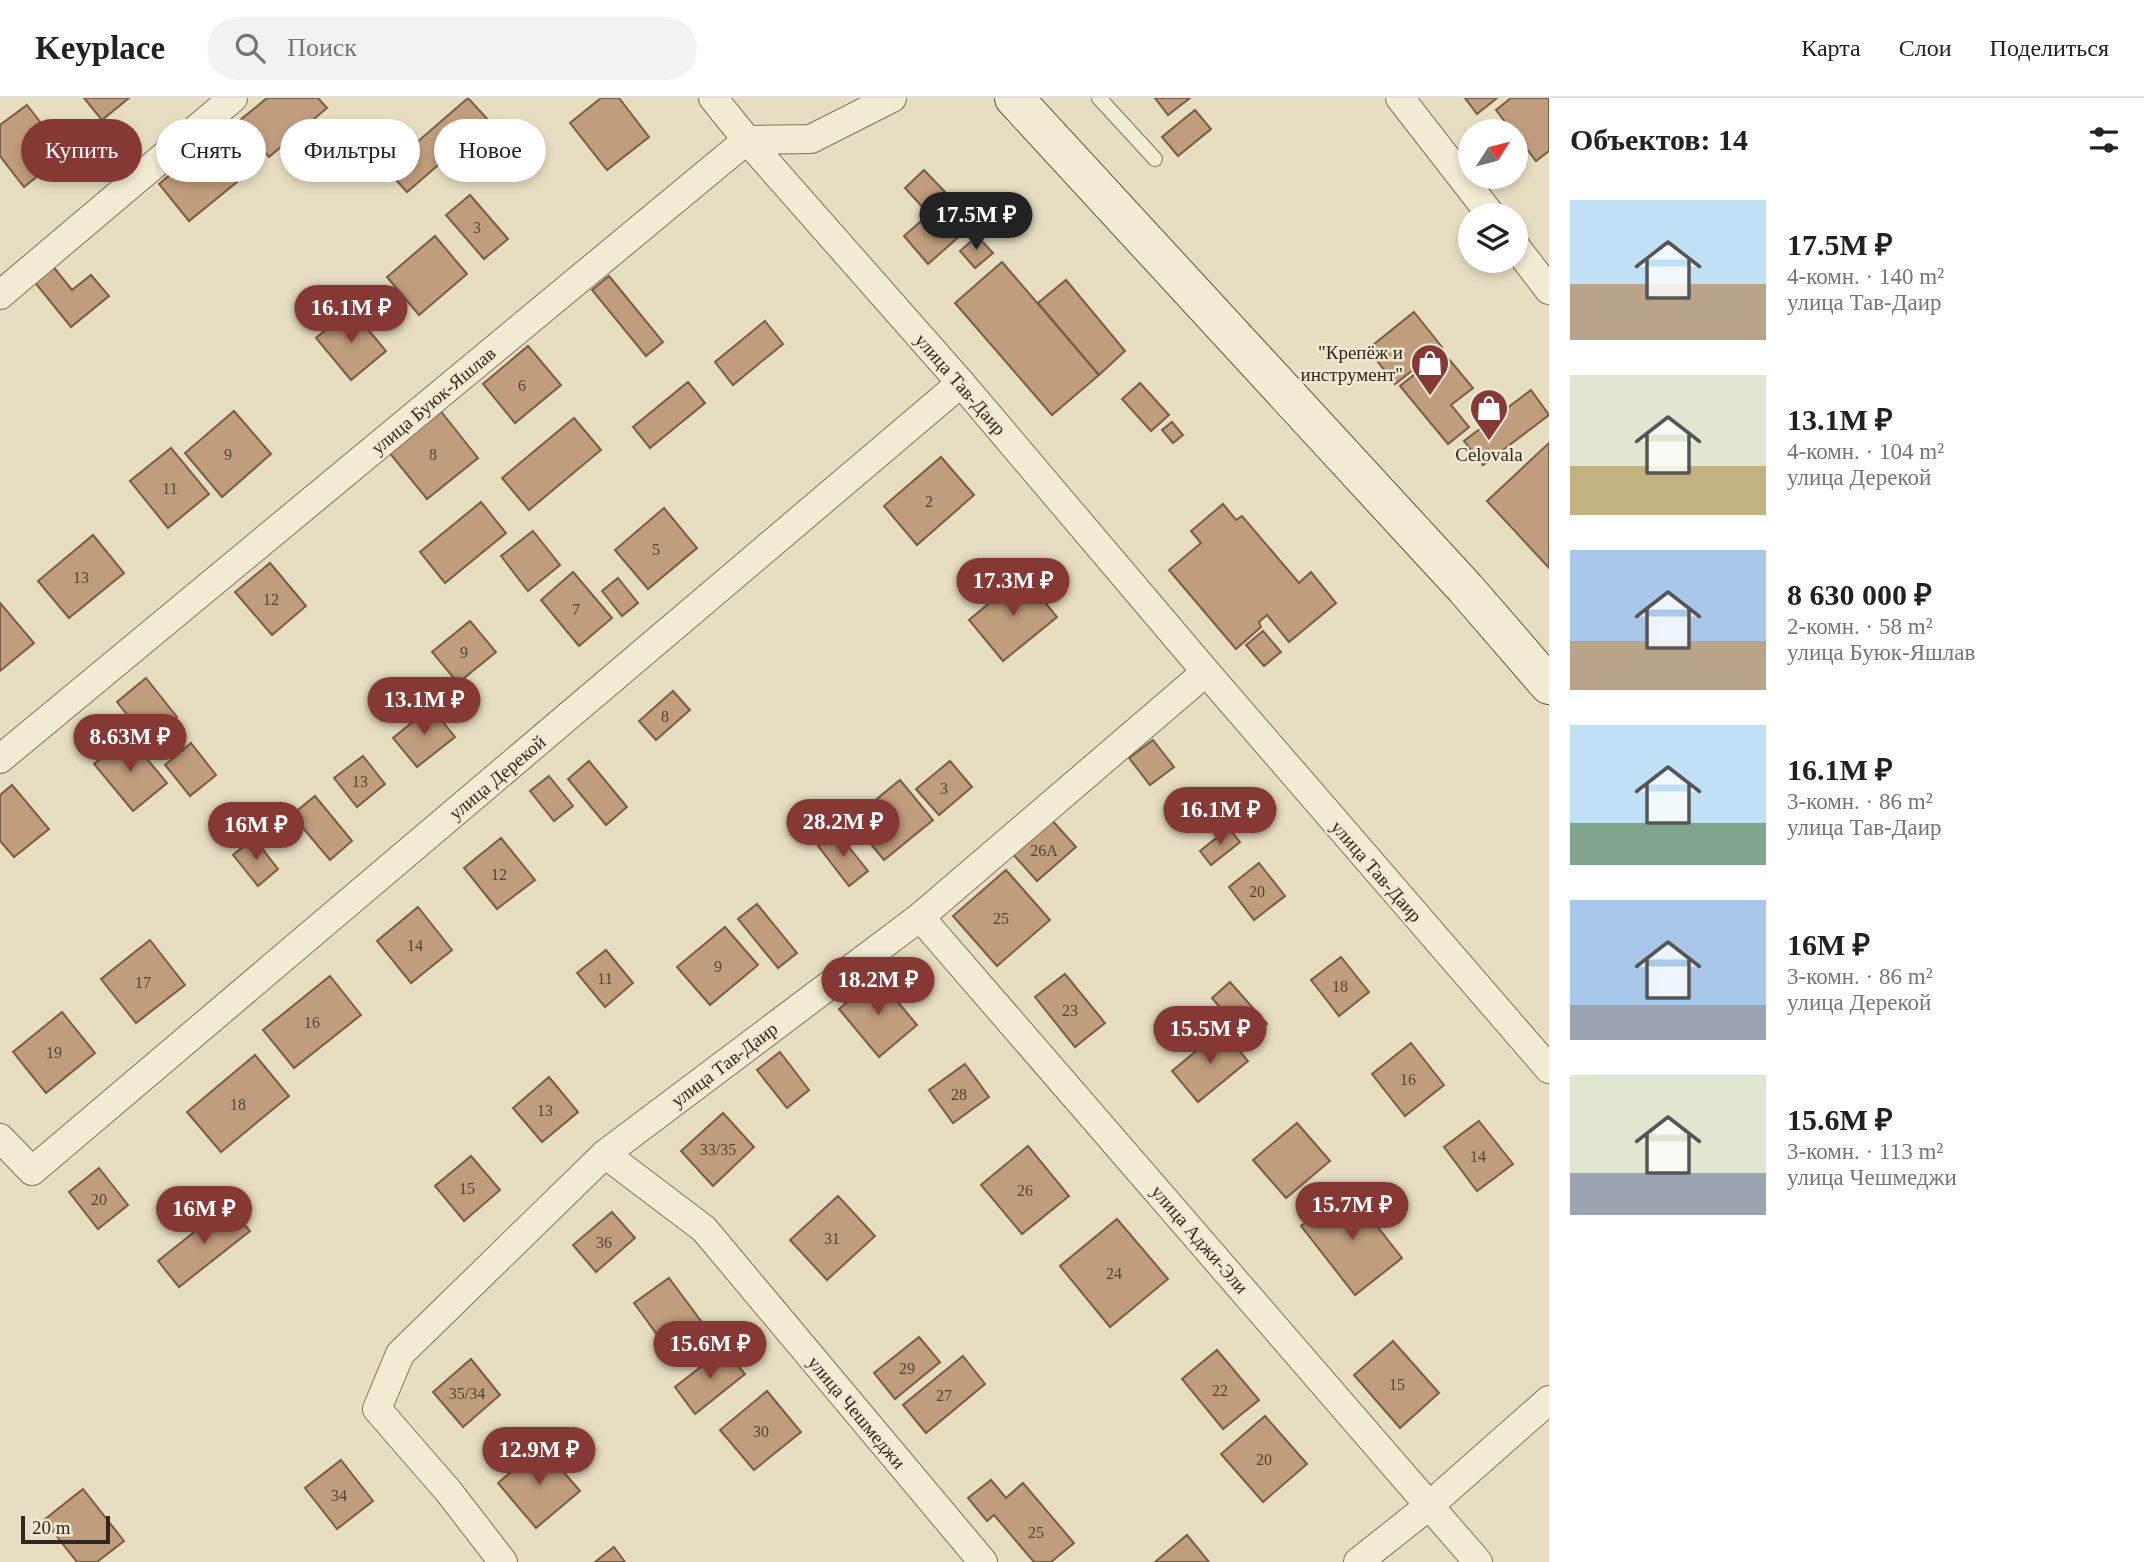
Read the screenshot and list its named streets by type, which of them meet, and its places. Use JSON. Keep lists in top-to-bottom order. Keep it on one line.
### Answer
{"streets":{"street":["улица Тав-Даир","улица Буюк-Яшлав","улица Дерекой","улица Аджи-Эли","улица Чешмеджи"]},"crossings":[["улица Тав-Даир","улица Буюк-Яшлав"],["улица Тав-Даир","улица Дерекой"],["улица Тав-Даир","улица Аджи-Эли"],["улица Тав-Даир","улица Чешмеджи"]],"places":{"shop":["\"Крепёж и инструмент\"","Celovala"]},"house_numbers":["3","6","9","8","11","2","5","13","12","7","9","8","13","3","26А","12","20","25","14","9","11","17","18","23","16","19","16","28","18","13","33/35","14","15","26","20","31","36","24","29","15","22","35/34","27","30","20","34","25"],"scale_bar":"20 m","north":"top right","page":{"header":"Keyplace","search":"Поиск","nav":["Карта","Слои","Поделиться"],"heading":"Объектов: 14","chip":["Купить","Снять","Фильтры","Новое"],"list":[{"name":"17.5M ₽","note":"4-комн. · 140 m² · улица Тав-Даир"},{"name":"13.1M ₽","note":"4-комн. · 104 m² · улица Дерекой"},{"name":"8 630 000 ₽","note":"2-комн. · 58 m² · улица Буюк-Яшлав"},{"name":"16.1M ₽","note":"3-комн. · 86 m² · улица Тав-Даир"},{"name":"16M ₽","note":"3-комн. · 86 m² · улица Дерекой"},{"name":"15.6M ₽","note":"3-комн. · 113 m² · улица Чешмеджи"}],"price":["17.5M ₽","16.1M ₽","17.3M ₽","13.1M ₽","8.63M ₽","16.1M ₽","28.2M ₽","16M ₽","18.2M ₽","15.5M ₽","15.7M ₽","16M ₽","15.6M ₽","12.9M ₽"],"scale":"20 m"}}
